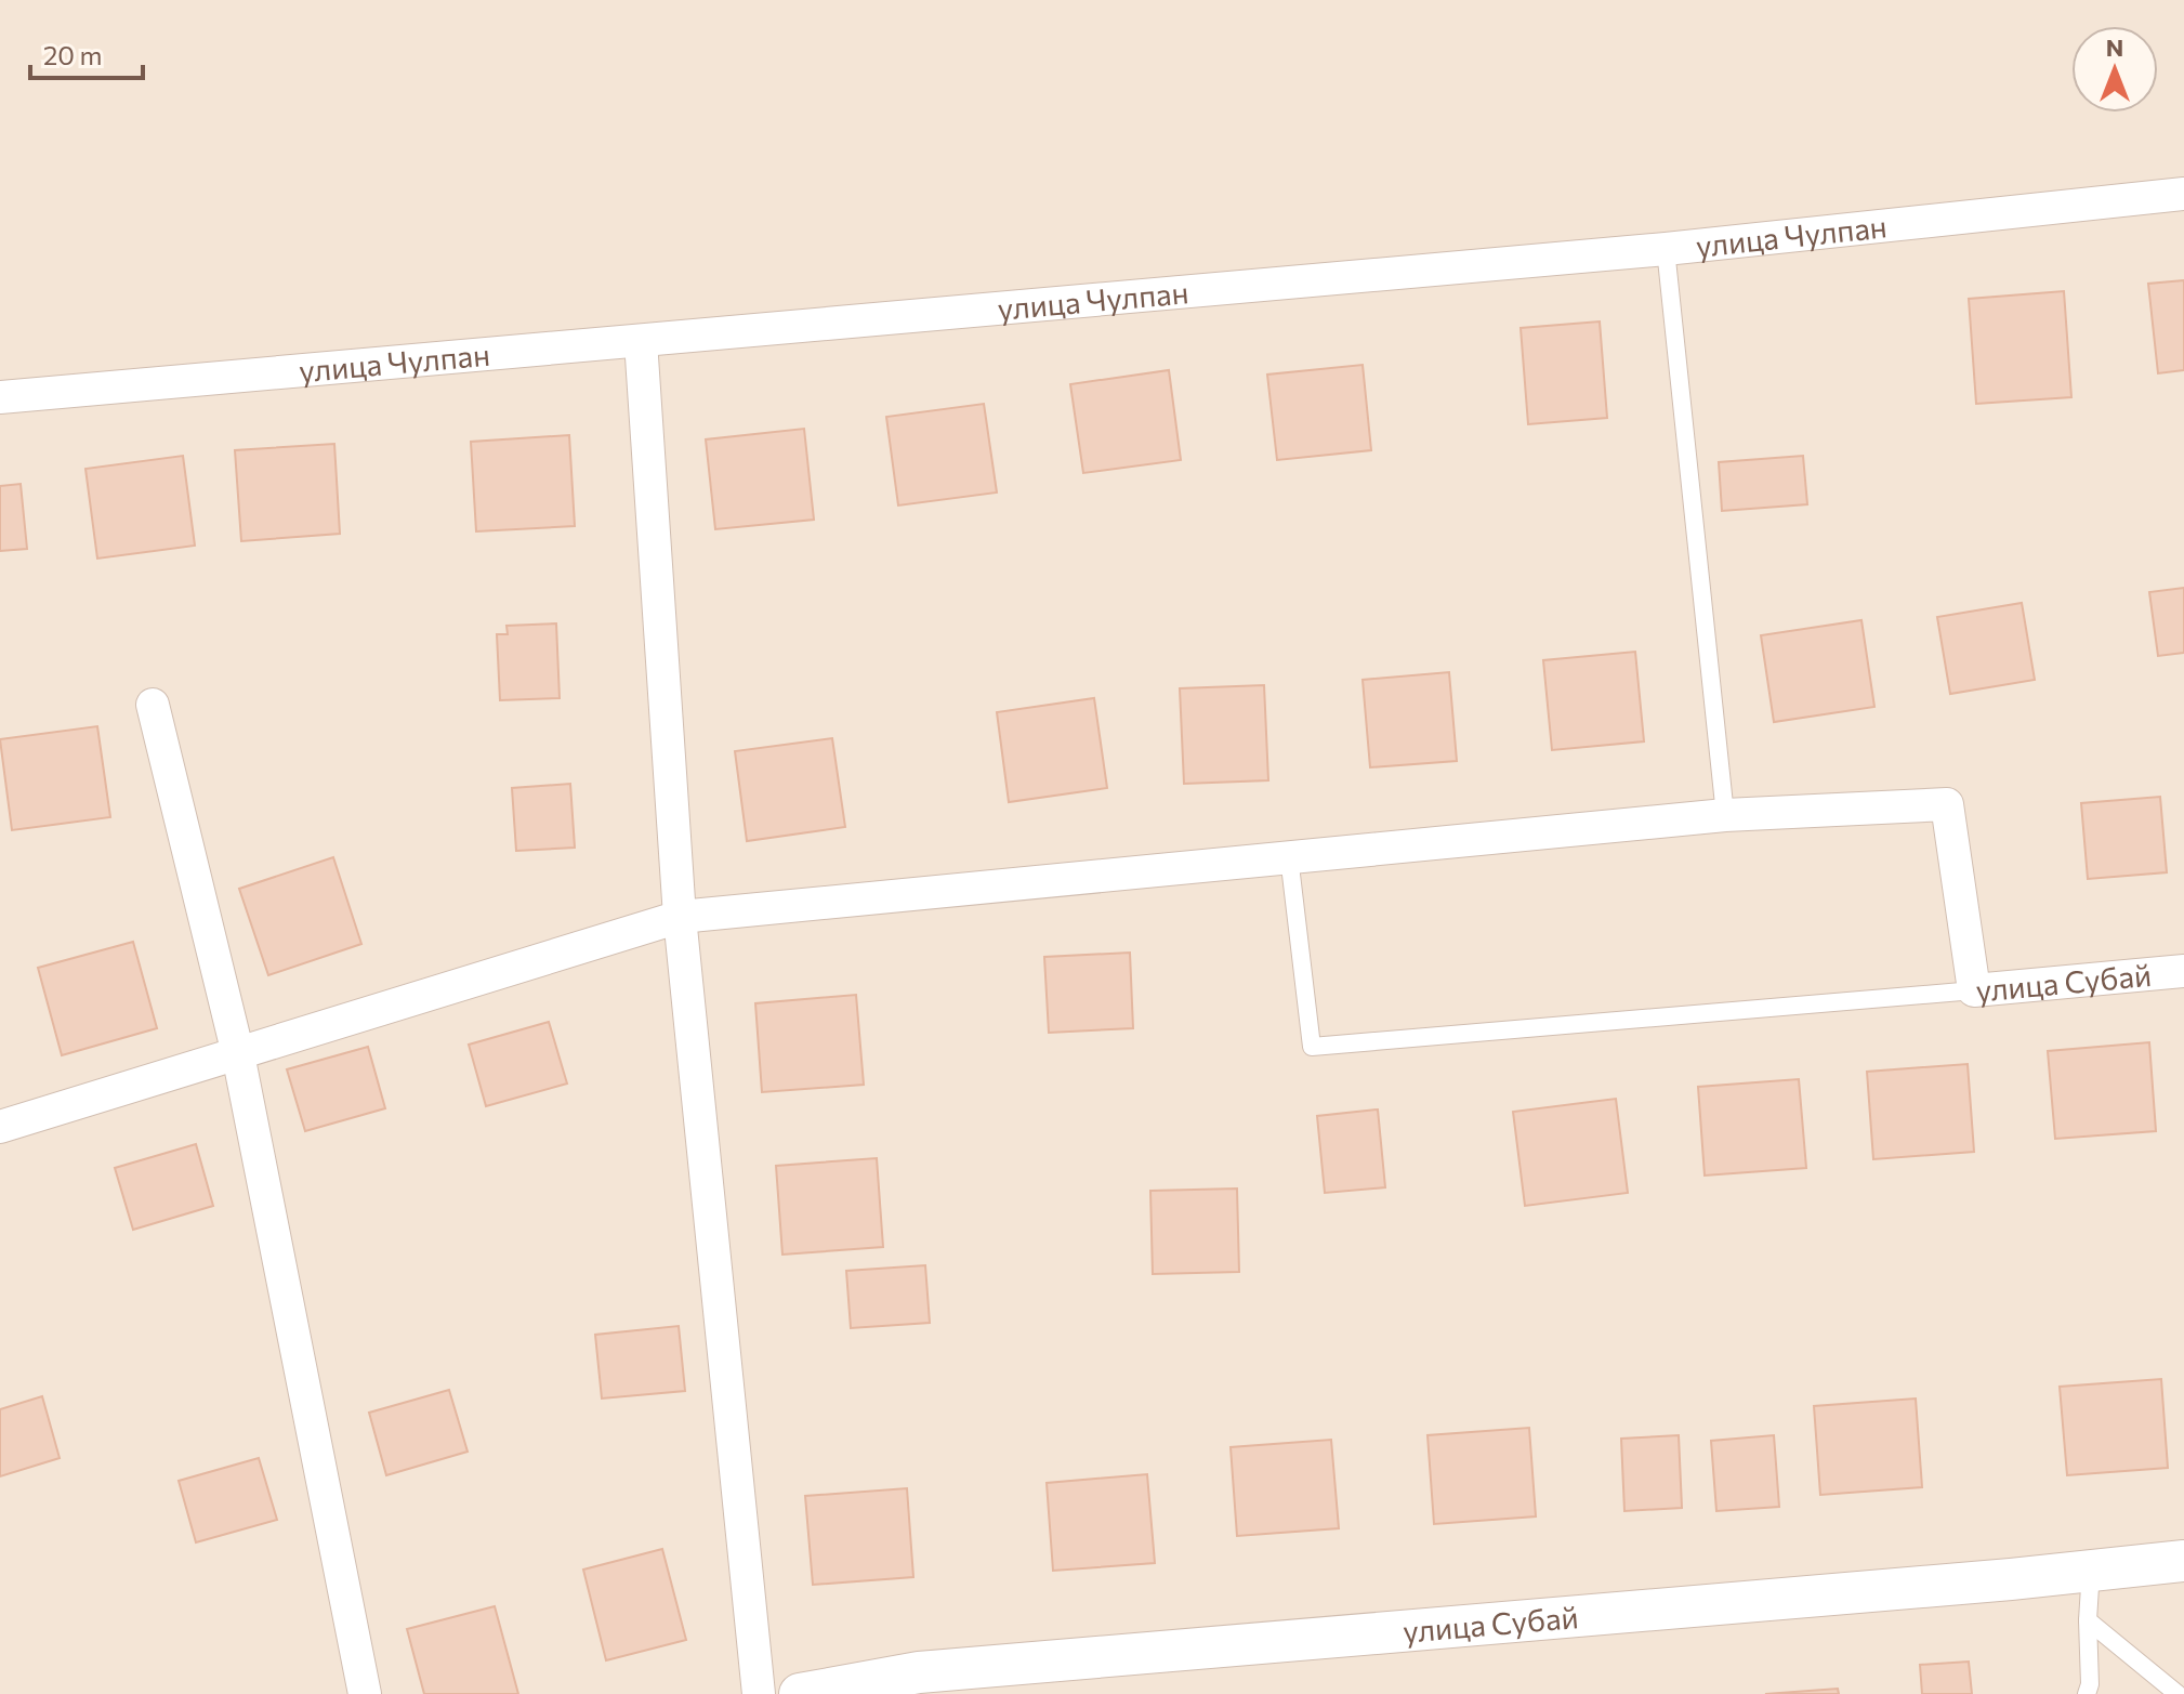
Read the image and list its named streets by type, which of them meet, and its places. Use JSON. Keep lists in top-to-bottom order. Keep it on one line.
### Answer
{"streets":{"street":["улица Чулпан","улица Субай"]},"scale_bar":"20 m","north":"top"}
